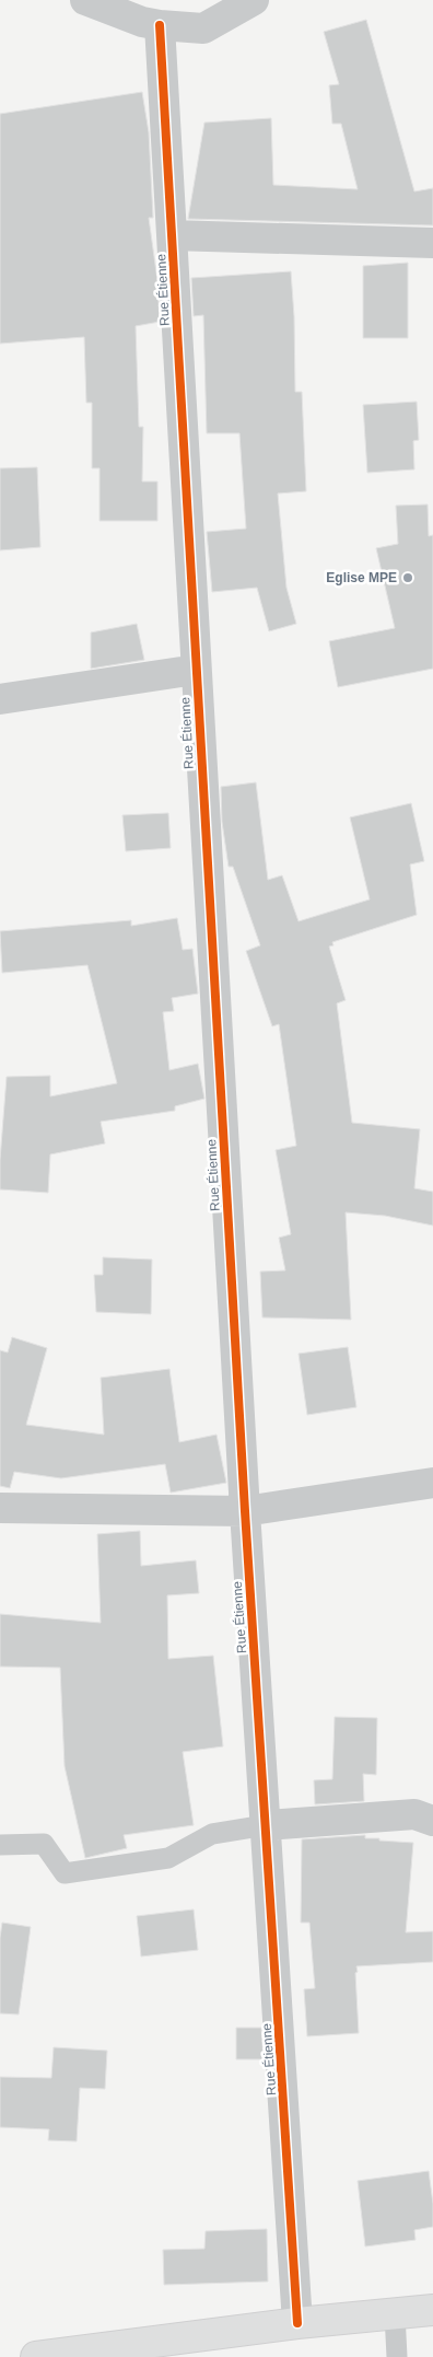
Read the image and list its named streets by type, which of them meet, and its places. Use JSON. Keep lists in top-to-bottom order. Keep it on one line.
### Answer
{"streets":{"street":["Rue Étienne"]},"places":["Eglise MPE"]}
